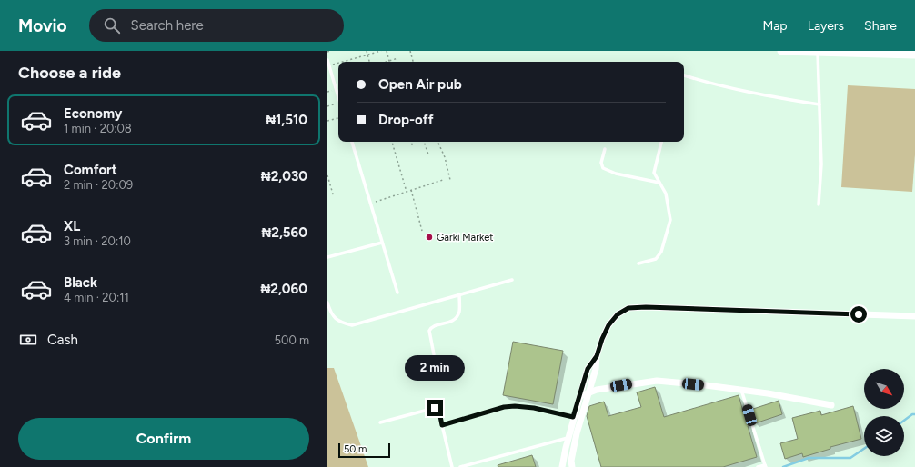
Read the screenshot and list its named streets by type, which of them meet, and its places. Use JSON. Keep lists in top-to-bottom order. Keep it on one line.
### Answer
{"places":["Garki Market"],"scale_bar":"50 m","north":"bottom right","page":{"header":"Movio","search":"Search here","nav":["Map","Layers","Share"],"heading":"Choose a ride","banner":["Open Air pub","Drop-off"],"list":[{"name":"Economy","note":"1 min · 20:08","value":"₦1,510"},{"name":"Comfort","note":"2 min · 20:09","value":"₦2,030"},{"name":"XL","note":"3 min · 20:10","value":"₦2,560"},{"name":"Black","note":"4 min · 20:11","value":"₦2,060"}],"pay":["Cash","500 m"],"bubble":"2 min","buttons":"Confirm","scale":"50 m"}}
